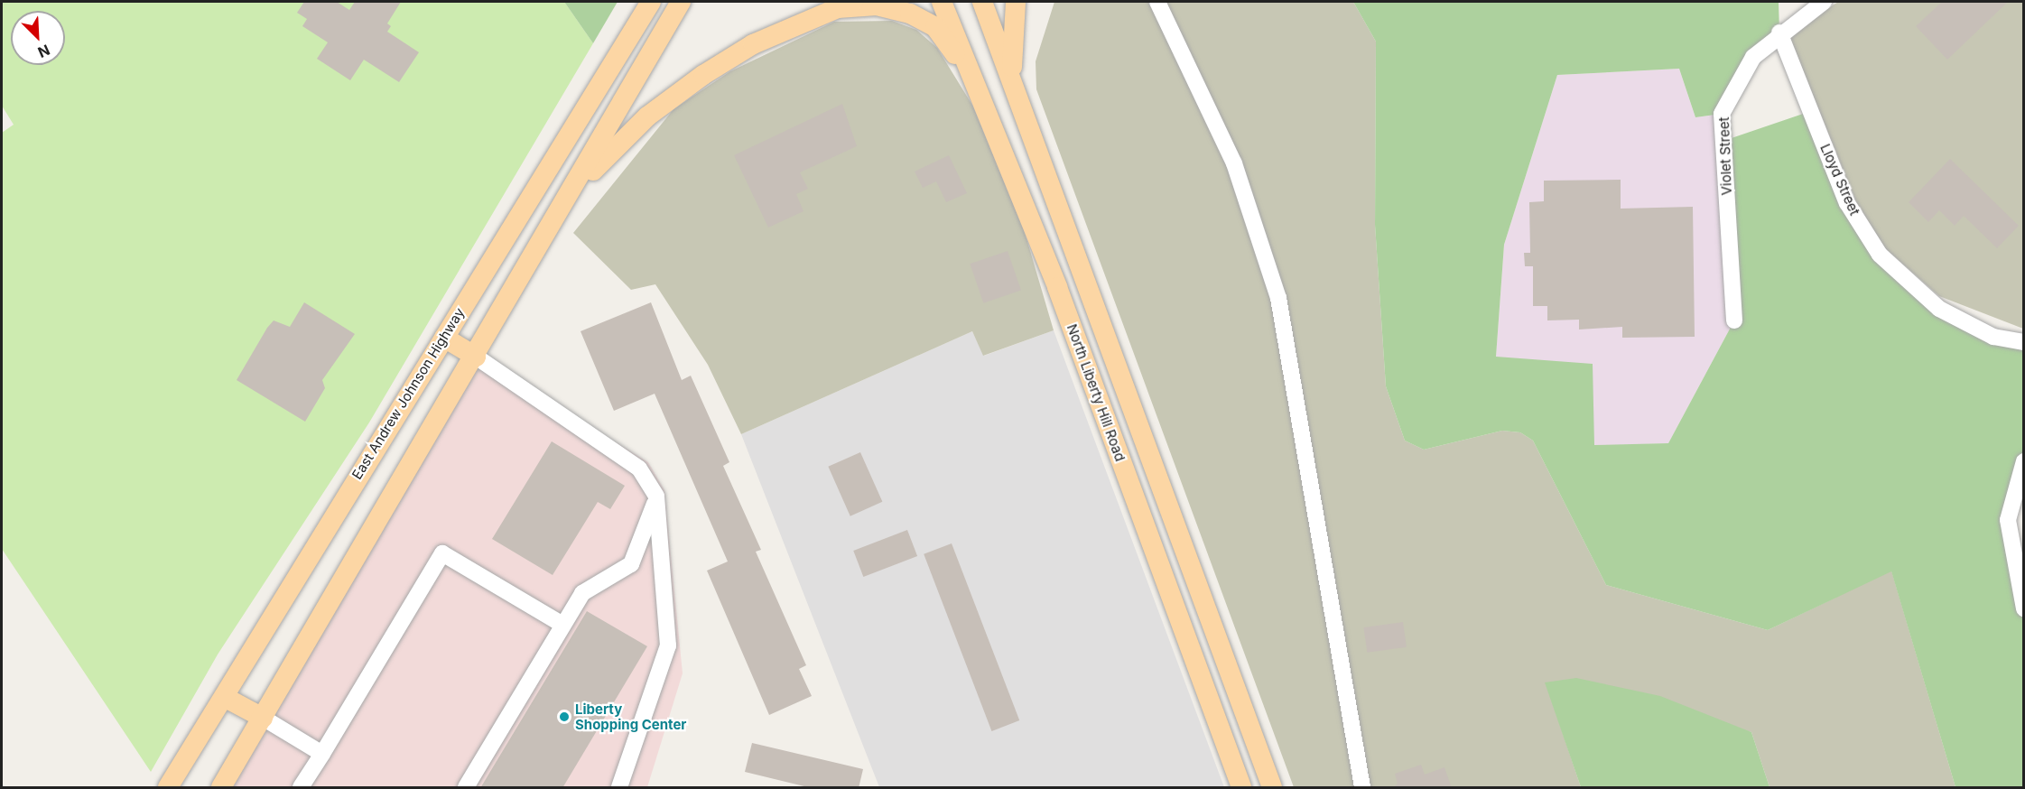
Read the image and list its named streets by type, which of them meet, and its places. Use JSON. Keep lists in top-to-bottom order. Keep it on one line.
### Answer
{"streets":{"main road":["North Liberty Hill Road","East Andrew Johnson Highway"],"street":["Violet Street","Lloyd Street"]},"crossings":[["Violet Street","Lloyd Street"]],"places":["Liberty Shopping Center"],"north":"bottom right"}
